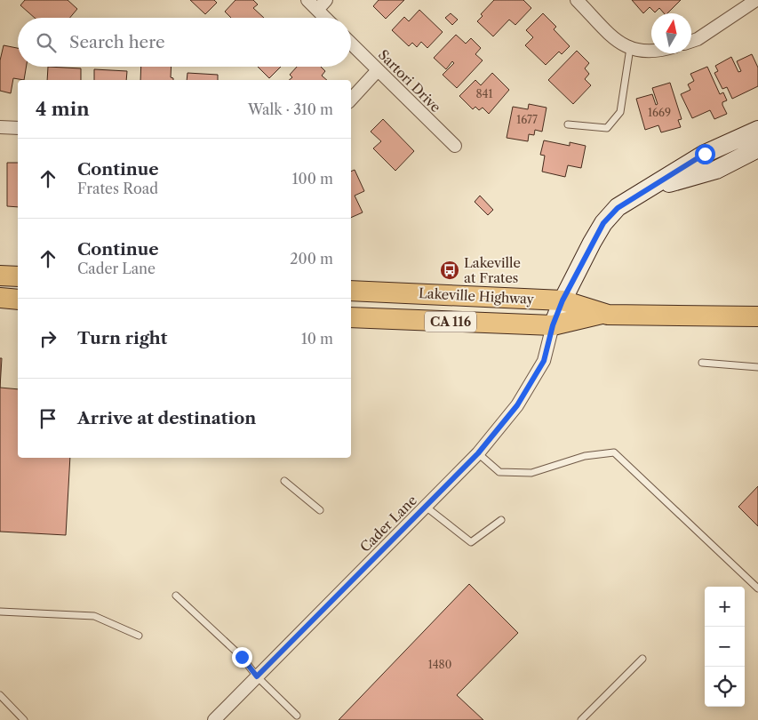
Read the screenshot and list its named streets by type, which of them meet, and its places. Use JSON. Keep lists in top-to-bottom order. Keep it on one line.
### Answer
{"streets":{"main road":["Lakeville Highway","CA 116"],"street":["Sartori Drive","Cader Lane"]},"crossings":[["Lakeville Highway","Cader Lane"]],"places":{"bus stop":["Lakeville at Frates"]},"house_numbers":["841","1669","1677","1480"],"north":"top","page":{"search":"Search here","heading":["4 min","Walk · 310 m"],"list":[["Continue","Frates Road","100 m"],["Continue","Cader Lane","200 m"],["Turn right","10 m"],"Arrive at destination"],"map_buttons":["+","−"]}}
